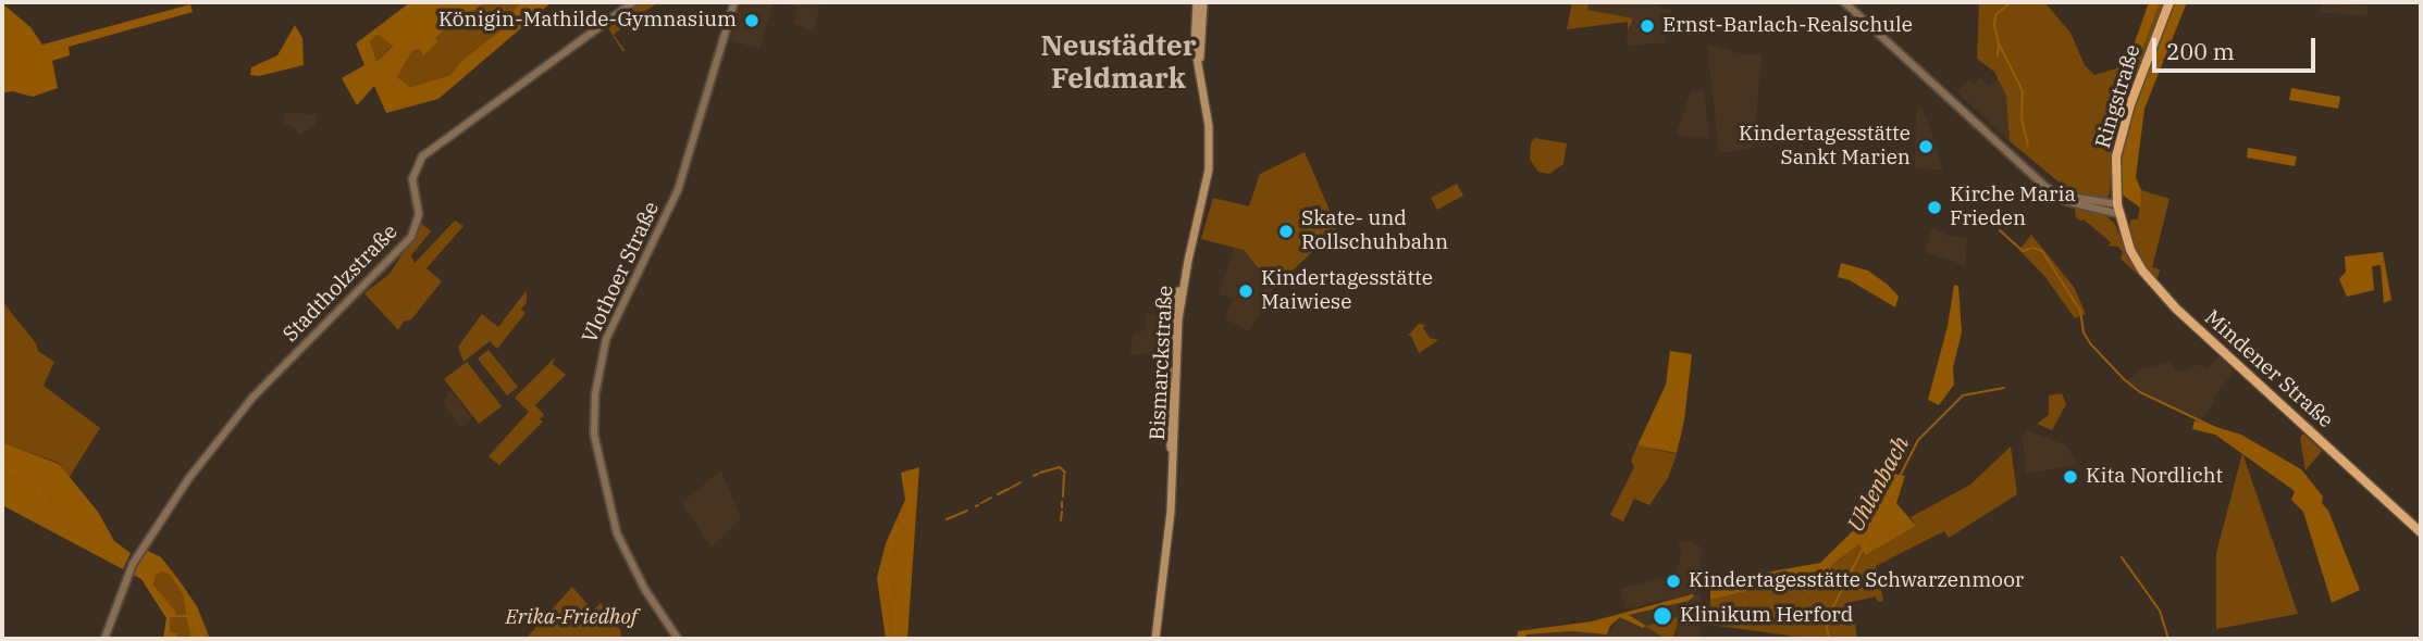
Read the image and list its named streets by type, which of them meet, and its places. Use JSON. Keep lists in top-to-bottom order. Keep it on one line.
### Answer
{"streets":{"main road":["Ringstraße","Bismarckstraße","Mindener Straße"],"street":["Vlothoer Straße","Stadtholzstraße"]},"crossings":[["Ringstraße","Mindener Straße"]],"districts":["Neustädter Feldmark"],"water":["Uhlenbach"],"parks":["Erika-Friedhof"],"places":["Königin-Mathilde-Gymnasium","Ernst-Barlach-Realschule","Kindertagesstätte Sankt Marien","Kirche Maria Frieden","Skate- und Rollschuhbahn","Kindertagesstätte Maiwiese","Kita Nordlicht","Kindertagesstätte Schwarzenmoor","Klinikum Herford"],"scale_bar":"200 m"}
